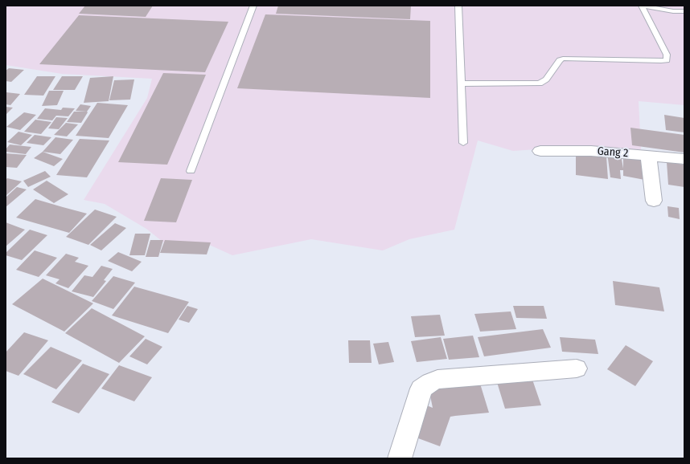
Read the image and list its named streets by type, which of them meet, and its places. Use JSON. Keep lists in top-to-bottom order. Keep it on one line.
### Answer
{"streets":{"street":["Gang 2"]}}
